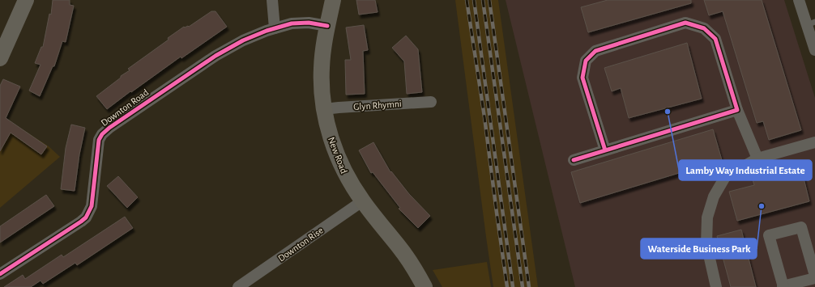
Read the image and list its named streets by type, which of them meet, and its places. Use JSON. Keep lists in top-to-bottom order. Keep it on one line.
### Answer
{"streets":{"street":["Glyn Rhymni","Downton Road","New Road","Downton Rise"]},"crossings":[["Glyn Rhymni","New Road"],["Downton Road","New Road"],["New Road","Downton Rise"]],"places":["Lamby Way Industrial Estate","Waterside Business Park"]}
